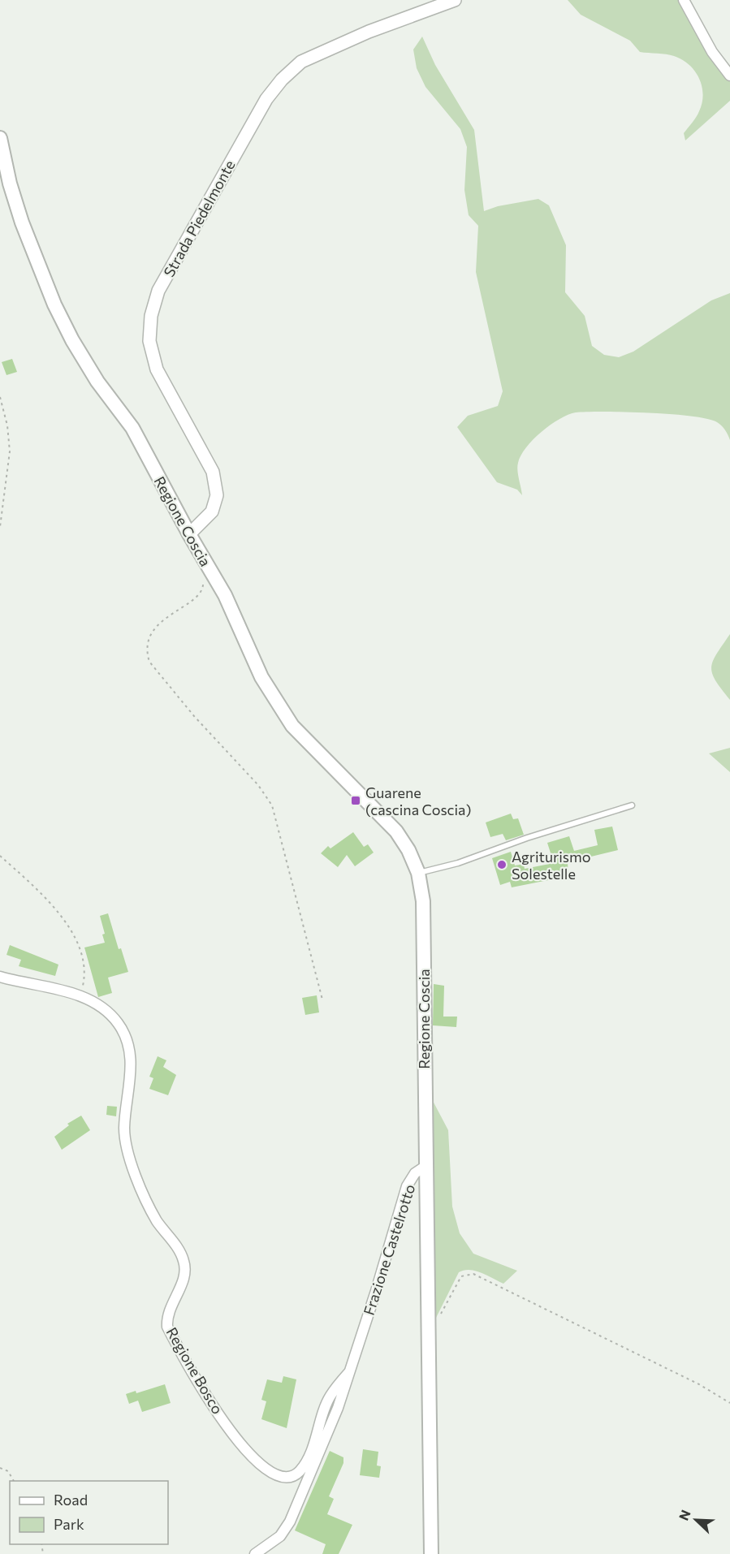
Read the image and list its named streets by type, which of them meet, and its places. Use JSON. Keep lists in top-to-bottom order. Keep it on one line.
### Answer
{"streets":{"main road":["Regione Coscia","Frazione Castelrotto"],"street":["Strada Piedelmonte","Regione Bosco"]},"crossings":[["Strada Piedelmonte","Regione Coscia"],["Regione Coscia","Frazione Castelrotto"],["Frazione Castelrotto","Regione Bosco"]],"places":{"transit":["Guarene (cascina Coscia)"],"other":["Agriturismo Solestelle"]},"legend":["Road","Park"],"north":"top left"}
